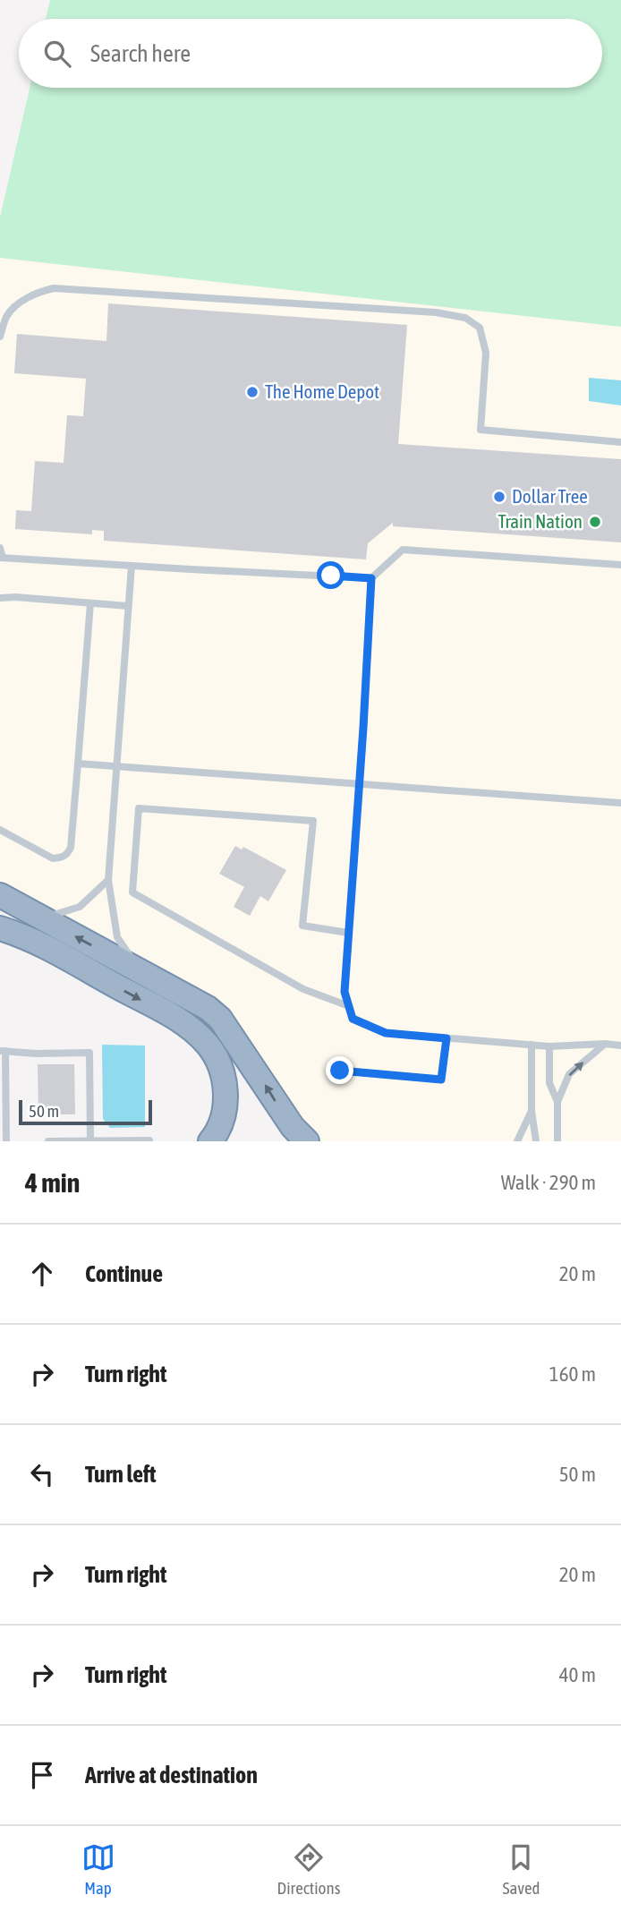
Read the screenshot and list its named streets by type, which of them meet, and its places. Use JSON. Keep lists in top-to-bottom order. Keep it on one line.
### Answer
{"places":["The Home Depot","Dollar Tree","Train Nation"],"scale_bar":"50 m","page":{"search":"Search here","scale":"50 m","heading":["4 min","Walk · 290 m"],"list":[["Continue","20 m"],["Turn right","160 m"],["Turn left","50 m"],["Turn right","20 m"],["Turn right","40 m"],"Arrive at destination"],"nav":["Map","Directions","Saved"]}}
